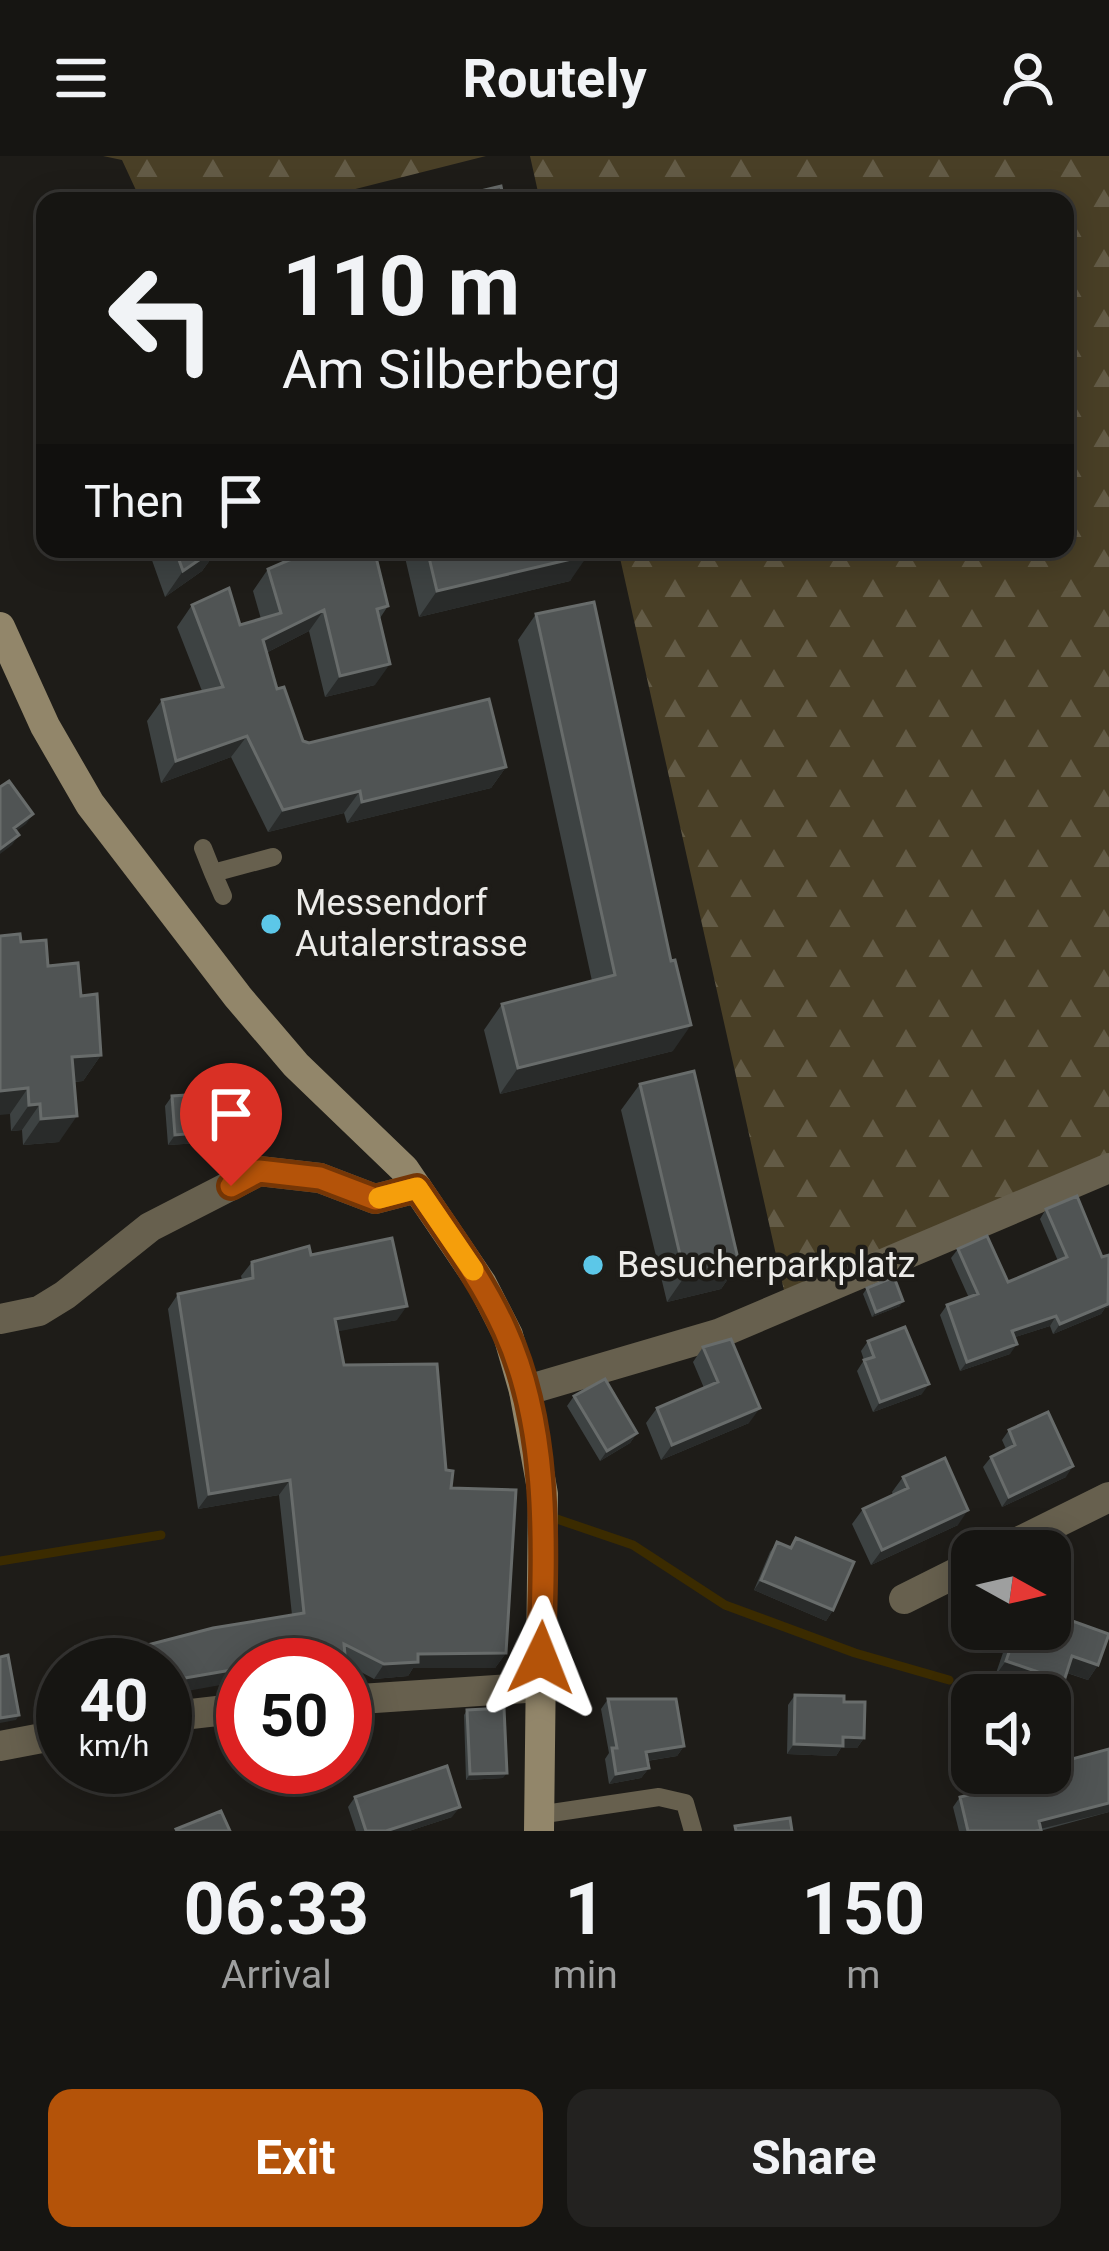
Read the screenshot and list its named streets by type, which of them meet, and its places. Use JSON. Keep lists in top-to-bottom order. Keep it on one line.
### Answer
{"places":["Messendorf Autalerstrasse","Besucherparkplatz"],"north":"right","page":{"header":"Routely","turn":["110 m","Am Silberberg"],"then":"Then","speed":"40 km/h","limit":"50","eta":["06:33","Arrival","1","min","150","m"],"buttons":["Exit","Share"]}}
